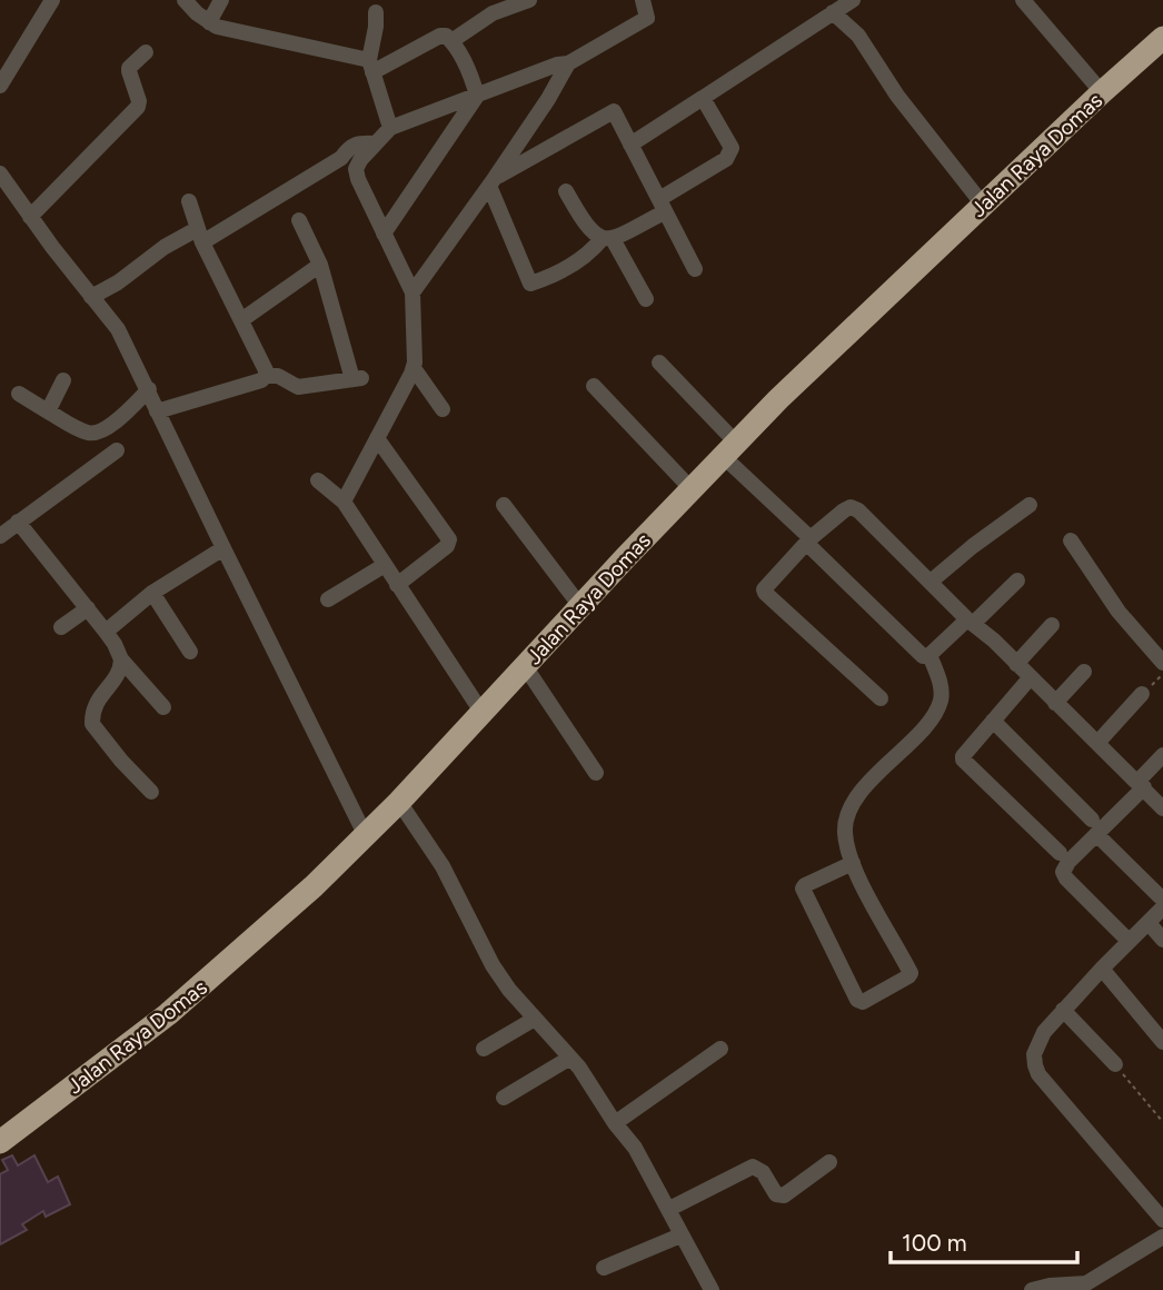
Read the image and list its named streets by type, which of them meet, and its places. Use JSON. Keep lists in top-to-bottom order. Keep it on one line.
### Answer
{"streets":{"highway":["Jalan Raya Domas"]},"scale_bar":"100 m"}
